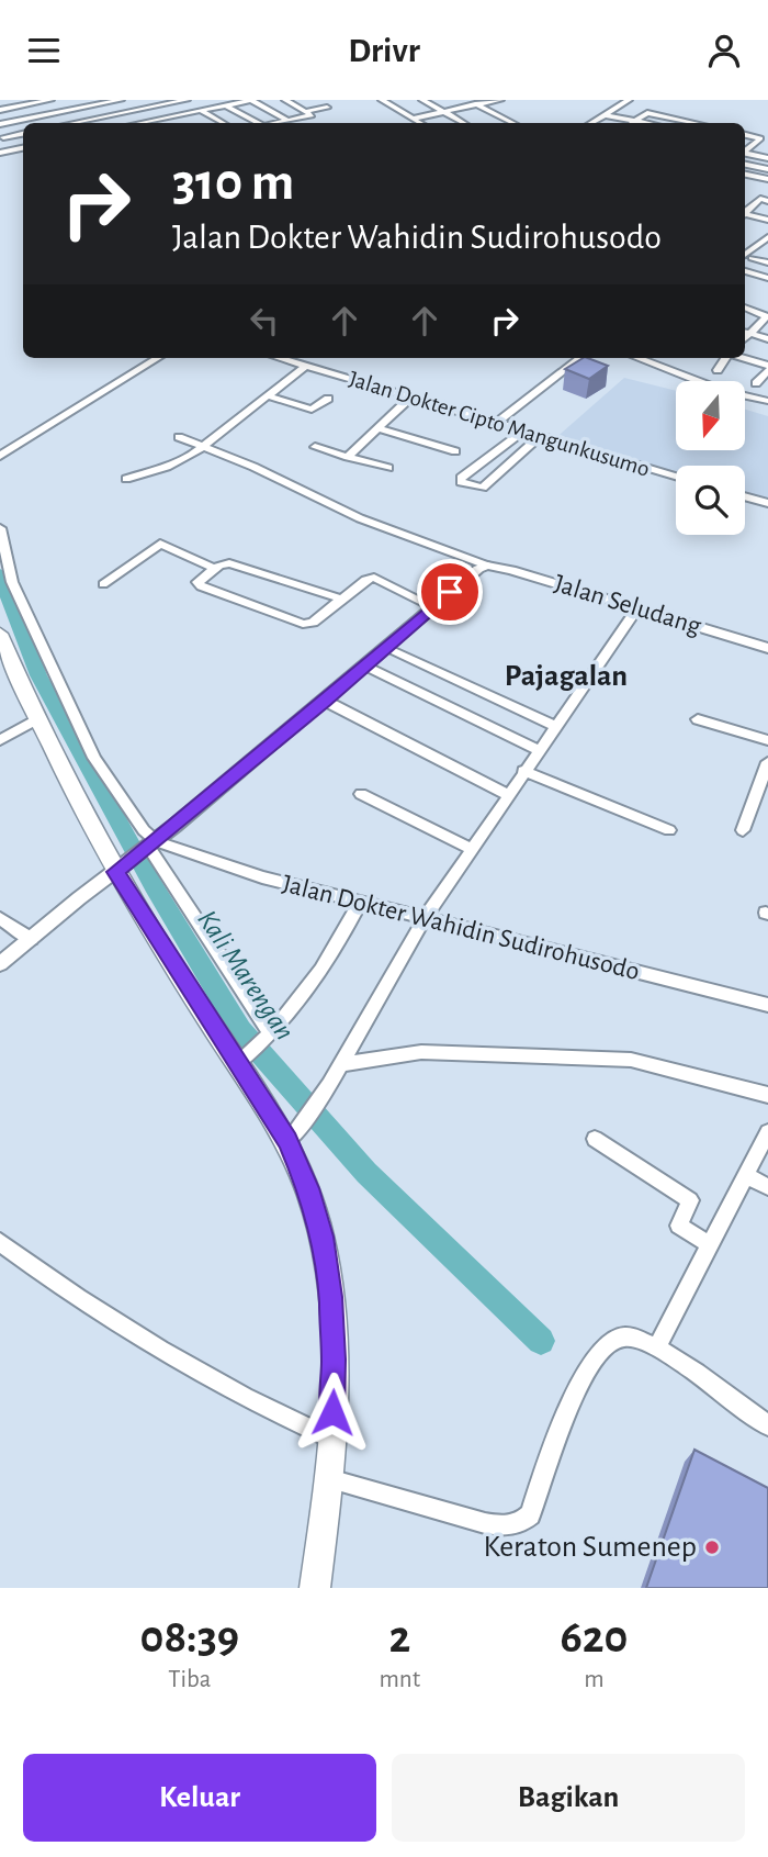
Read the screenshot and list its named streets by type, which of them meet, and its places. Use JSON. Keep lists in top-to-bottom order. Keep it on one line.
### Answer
{"streets":{"main road":["Jalan Seludang"],"street":["Jalan Dokter Cipto Mangunkusumo","Jalan Dokter Wahidin Sudirohusodo"]},"districts":["Pajagalan"],"water":["Kali Marengan"],"places":["Keraton Sumenep"],"north":"bottom","page":{"header":"Drivr","turn":["310 m","Jalan Dokter Wahidin Sudirohusodo"],"eta":["08:39","Tiba","2","mnt","620","m"],"buttons":["Keluar","Bagikan"]}}
